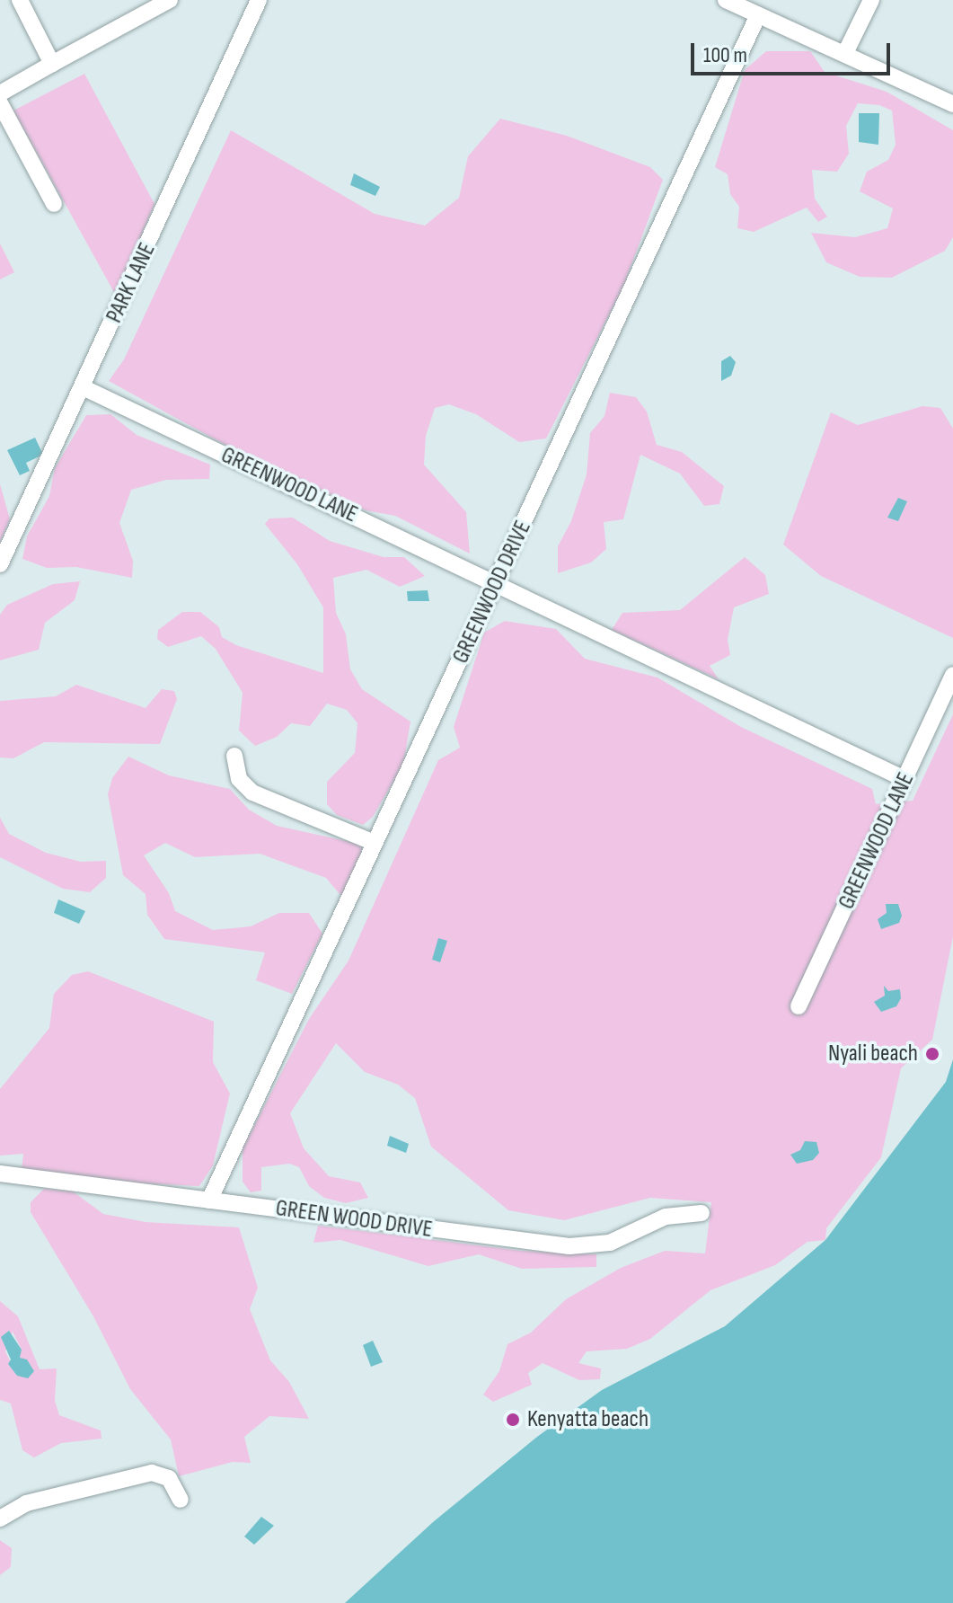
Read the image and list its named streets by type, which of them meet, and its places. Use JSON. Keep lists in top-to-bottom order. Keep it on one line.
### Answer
{"streets":{"street":["PARK LANE","GREENWOOD LANE","GREENWOOD DRIVE","GREEN WOOD DRIVE"]},"crossings":[["PARK LANE","GREENWOOD LANE"],["GREENWOOD LANE","GREENWOOD DRIVE"],["GREENWOOD DRIVE","GREEN WOOD DRIVE"]],"places":["Nyali beach","Kenyatta beach"],"scale_bar":"100 m"}
